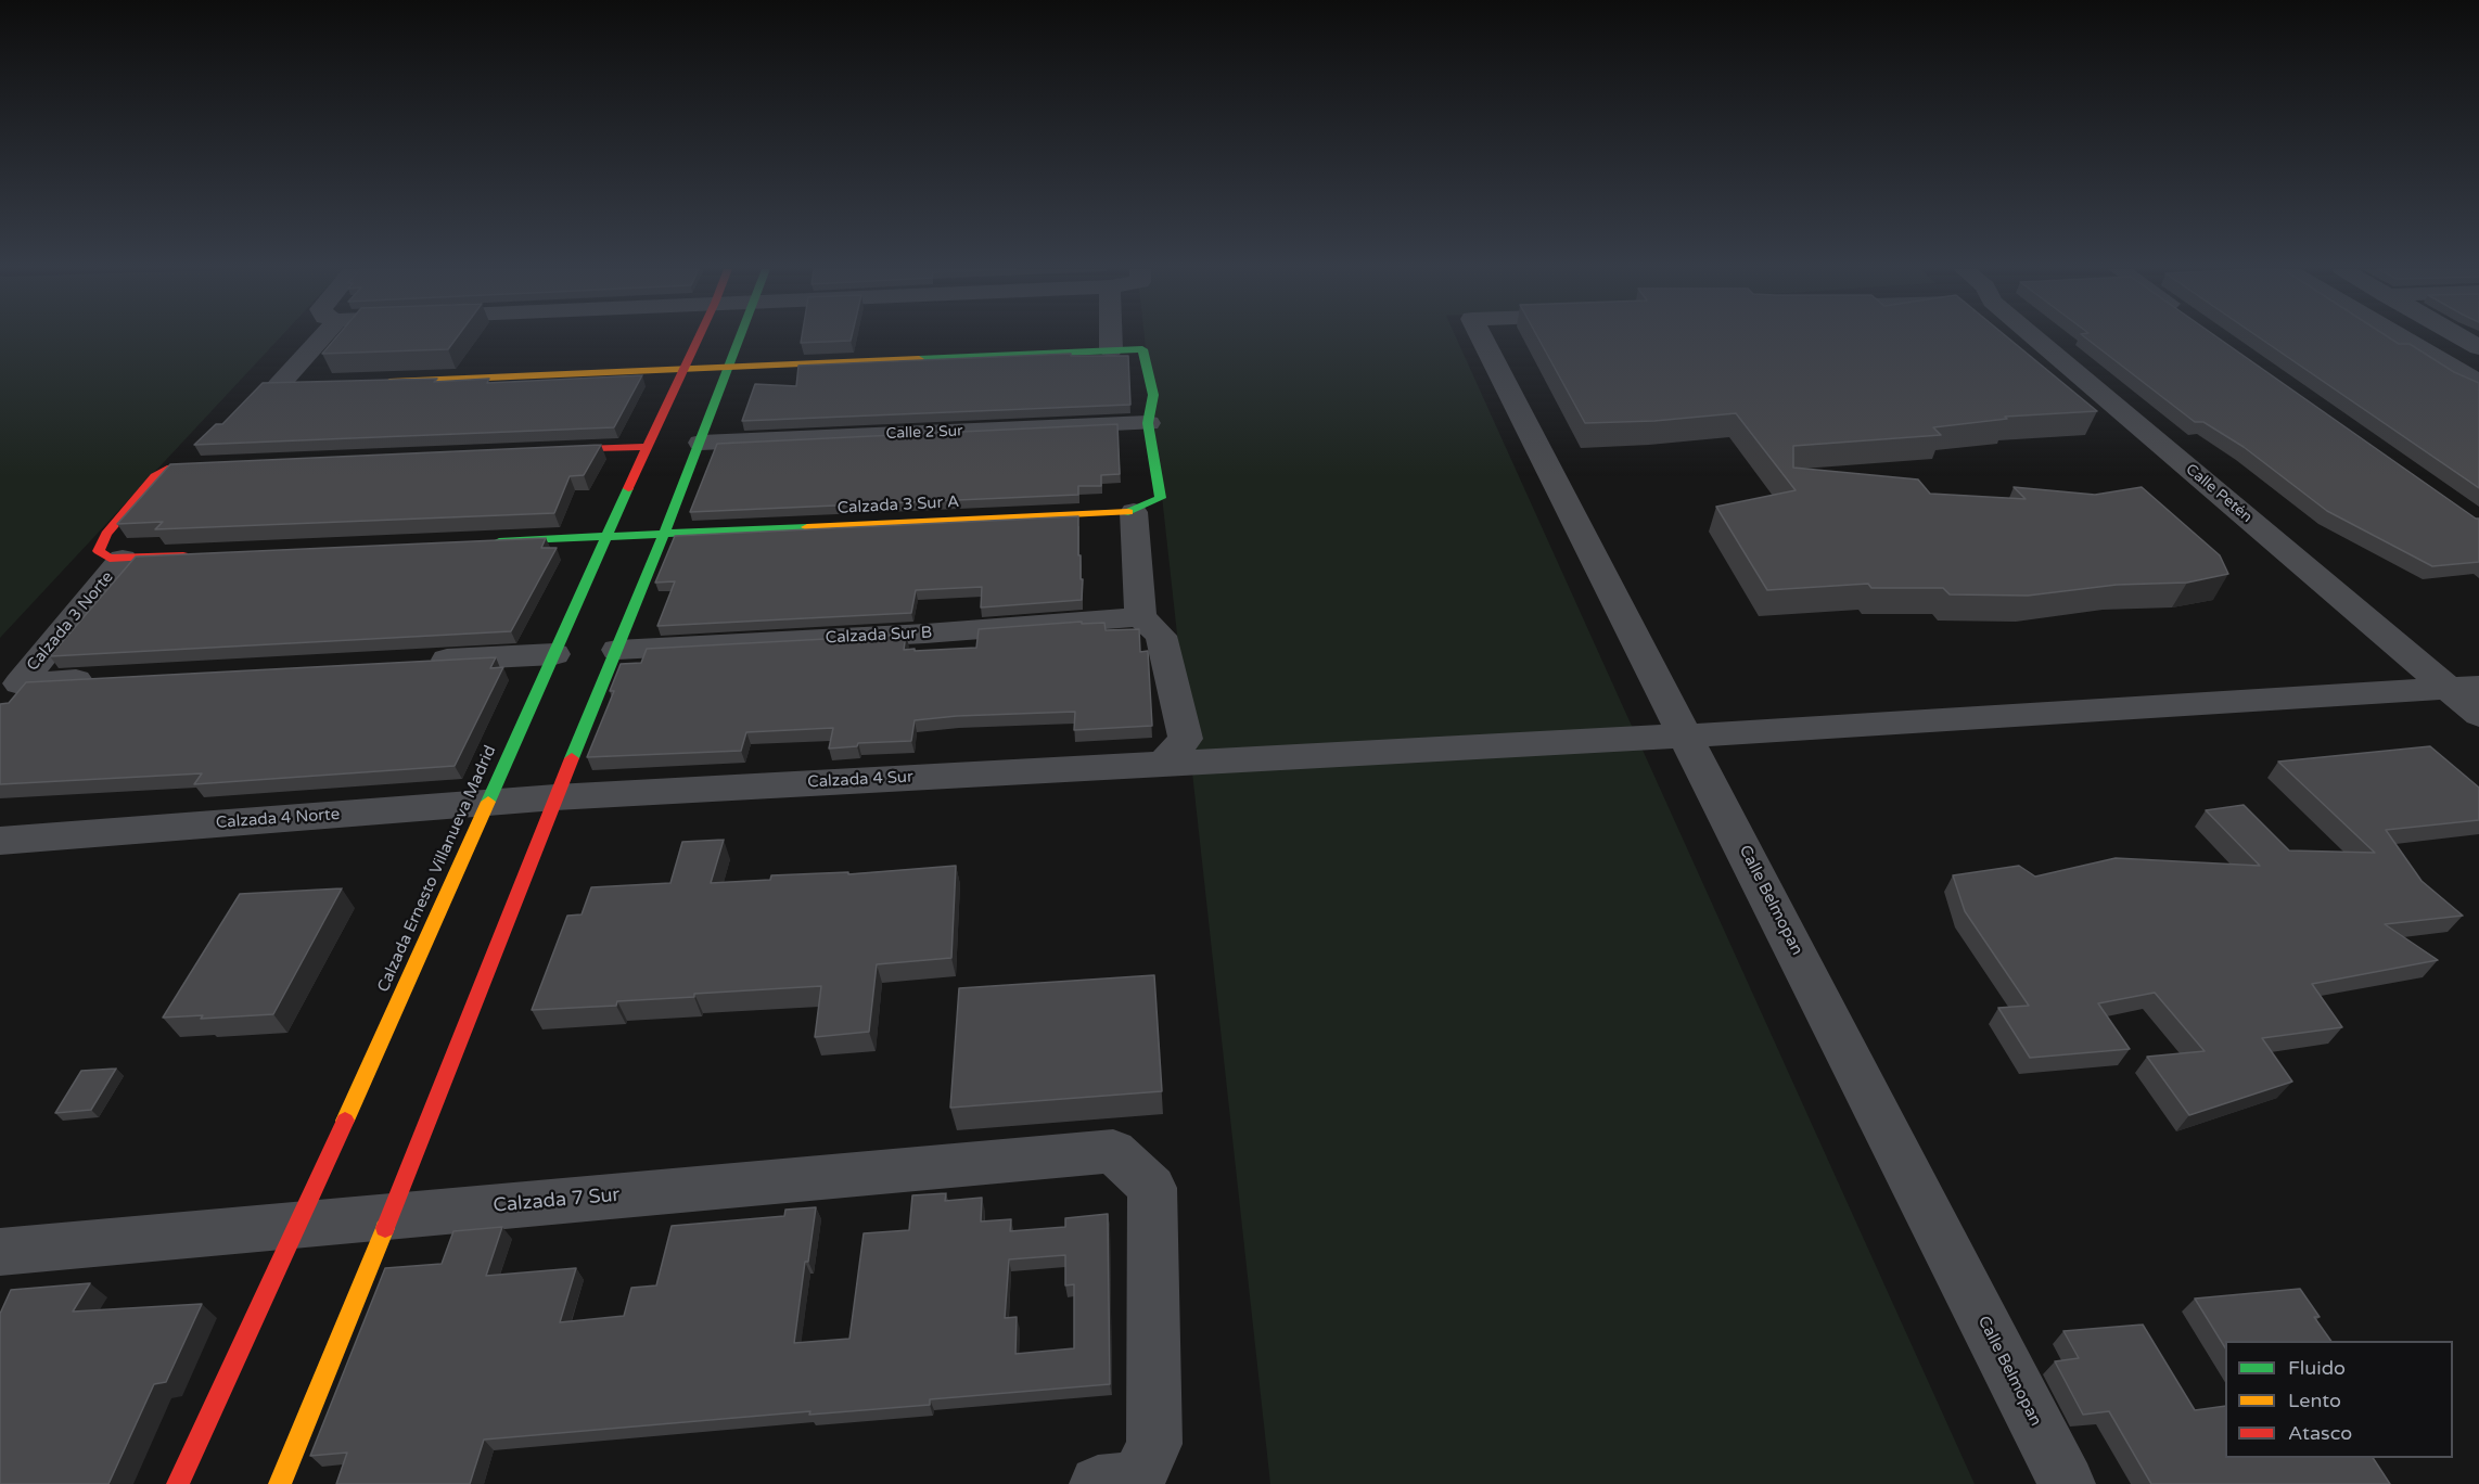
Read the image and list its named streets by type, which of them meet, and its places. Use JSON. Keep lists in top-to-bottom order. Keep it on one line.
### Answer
{"streets":{"street":["Calle 2 Sur","Calle Petén","Calzada 3 Sur A","Calzada 3 Norte","Calzada Sur B","Calzada 4 Sur","Calzada 4 Norte","Calzada Ernesto Villanueva Madrid","Calle Belmopan","Calzada 7 Sur"]},"crossings":[["Calle Petén","Calzada 4 Sur"],["Calzada 3 Sur A","Calzada Ernesto Villanueva Madrid"],["Calzada 4 Sur","Calzada 4 Norte"],["Calzada 4 Sur","Calle Belmopan"],["Calzada 4 Norte","Calzada Ernesto Villanueva Madrid"],["Calzada Ernesto Villanueva Madrid","Calzada 7 Sur"]],"legend":["Fluido","Lento","Atasco"]}
